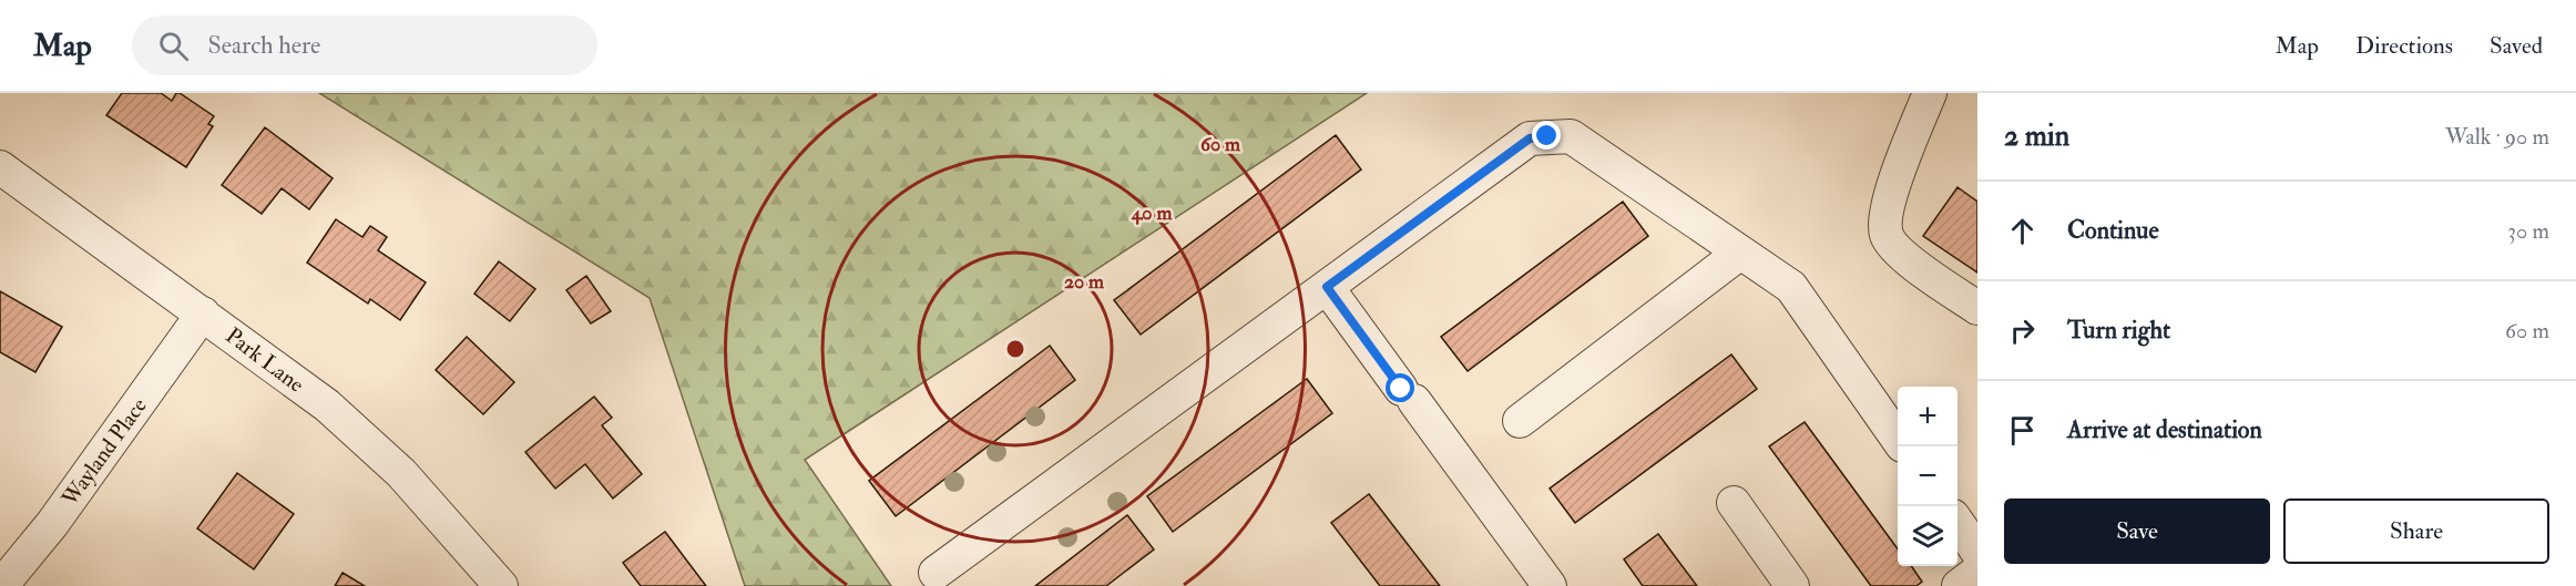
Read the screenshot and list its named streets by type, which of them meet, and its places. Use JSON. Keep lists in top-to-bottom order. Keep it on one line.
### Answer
{"streets":{"street":["Park Lane","Wayland Place"]},"crossings":[["Park Lane","Wayland Place"]],"page":{"header":"Map","search":"Search here","nav":["Map","Directions","Saved"],"heading":["2 min","Walk · 90 m"],"list":[["Continue","30 m"],["Turn right","60 m"],"Arrive at destination"],"map_buttons":["+","−"],"buttons":["Save","Share"]},"rings":["60 m","40 m","20 m"]}
